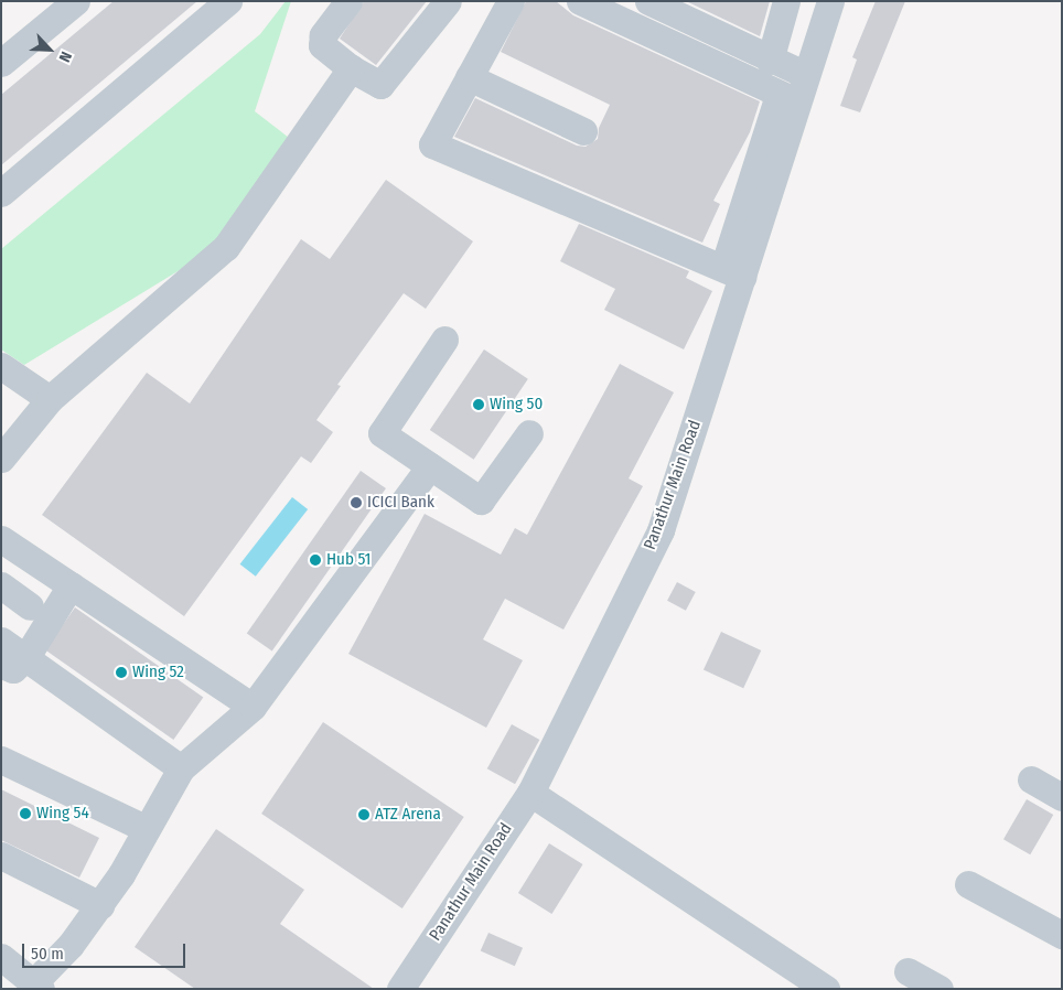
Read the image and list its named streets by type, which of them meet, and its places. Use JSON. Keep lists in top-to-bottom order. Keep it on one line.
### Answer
{"streets":{"street":["Panathur Main Road"]},"places":["Wing 50","ICICI Bank","Hub 51","Wing 52","Wing 54","ATZ Arena"],"scale_bar":"50 m","north":"bottom right"}
